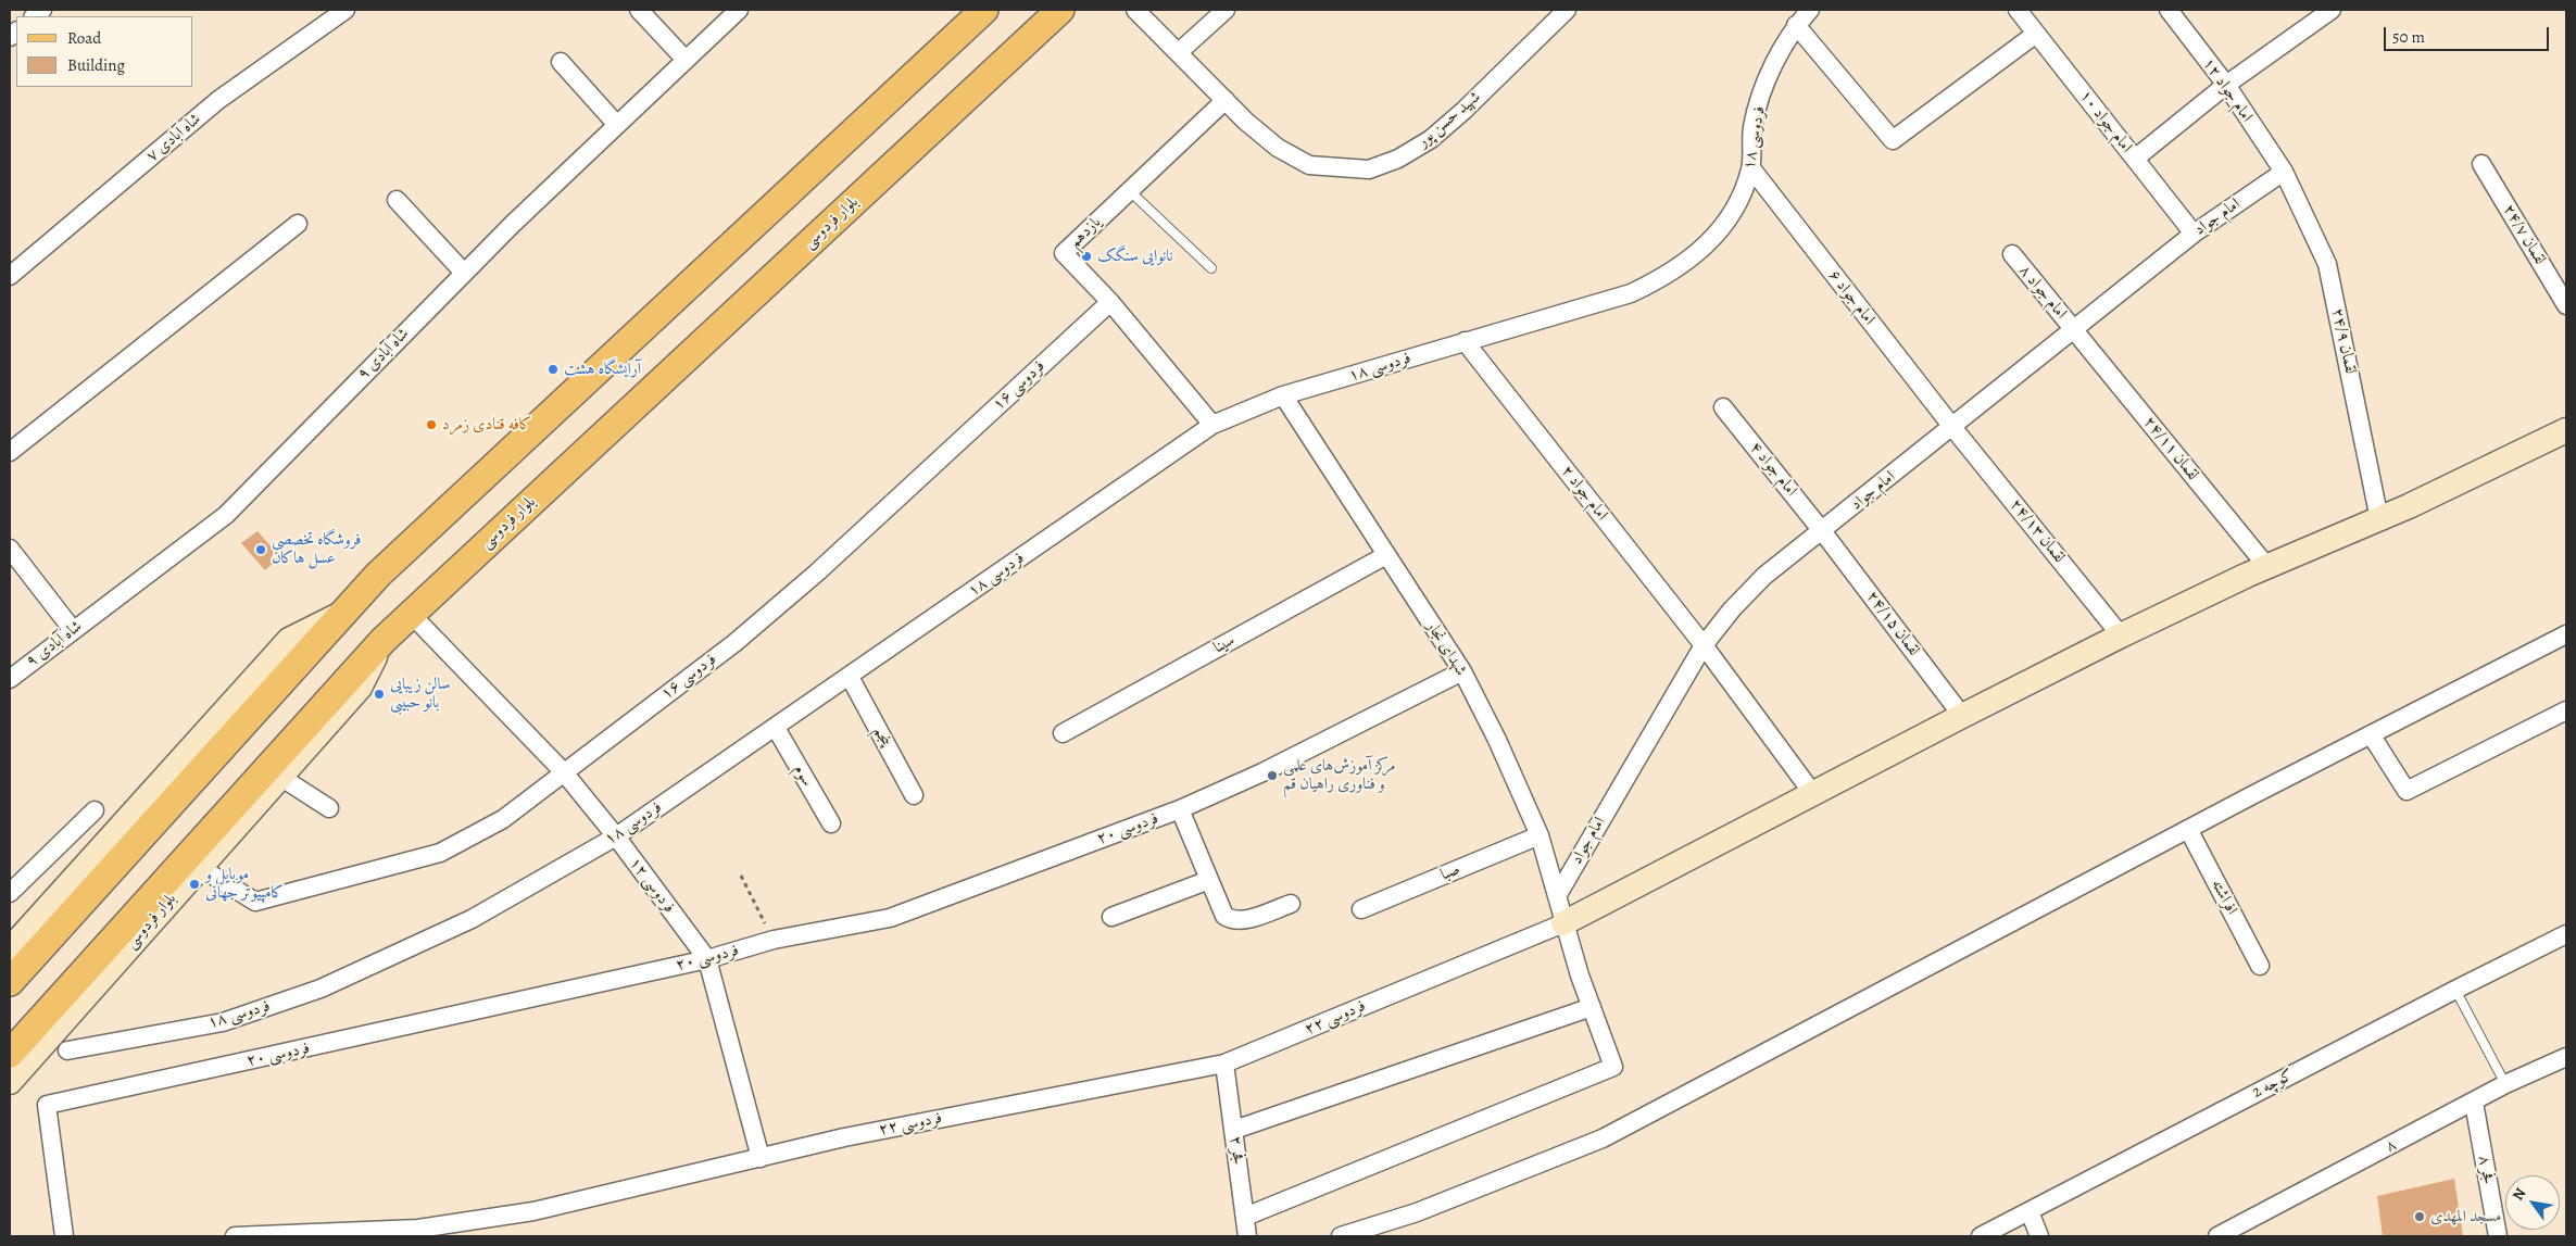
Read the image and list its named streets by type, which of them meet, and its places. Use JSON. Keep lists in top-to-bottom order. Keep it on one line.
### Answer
{"streets":{"main road":["بلوار فردوسی"],"street":["امام جواد ۱۲","شهید حسن پور","امام جواد ۱۰","شاه آبادی ۷","فردوسی ۱۸","امام جواد","یازدهم","لقمان ۲۴/۷","امام جواد ۸","امام جواد ۶","لقمان ۲۴/۹","شاه آبادی ۹","فردوسی ۱۶","لقمان ۲۴/۱۱","امام جواد ۴","امام جواد ۲","لقمان ۲۴/۱۳","لقمان ۲۴/۱۵","سینا","شهدای نجار","پنجم","سوم","فردوسی ۲۰","صبا","فردوسی ۱۲","افراشته","فردوسی ۲۲","کوچه 2","۸","فجر ۲","فجر ۸"]},"crossings":[["امام جواد ۱۲","امام جواد"],["امام جواد ۱۲","لقمان ۲۴/۹"],["شهید حسن پور","یازدهم"],["امام جواد ۱۰","امام جواد"],["فردوسی ۱۸","یازدهم"],["فردوسی ۱۸","امام جواد ۶"],["فردوسی ۱۸","امام جواد ۲"],["فردوسی ۱۸","شهدای نجار"],["فردوسی ۱۸","پنجم"],["فردوسی ۱۸","سوم"],["فردوسی ۱۸","فردوسی ۱۲"],["امام جواد","امام جواد ۸"],["امام جواد","امام جواد ۶"],["امام جواد","لقمان ۲۴/۹"],["امام جواد","لقمان ۲۴/۱۱"],["امام جواد","امام جواد ۴"],["امام جواد","امام جواد ۲"],["امام جواد","لقمان ۲۴/۱۳"],["امام جواد","لقمان ۲۴/۱۵"],["امام جواد","شهدای نجار"],["بلوار فردوسی","فردوسی ۱۶"],["بلوار فردوسی","فردوسی ۱۲"],["یازدهم","فردوسی ۱۶"],["امام جواد ۸","لقمان ۲۴/۱۱"],["امام جواد ۶","لقمان ۲۴/۱۳"],["فردوسی ۱۶","فردوسی ۱۲"],["امام جواد ۴","لقمان ۲۴/۱۵"],["سینا","شهدای نجار"],["شهدای نجار","فردوسی ۲۰"],["شهدای نجار","صبا"],["شهدای نجار","فردوسی ۲۲"],["شهدای نجار","فجر ۲"],["فردوسی ۲۰","فردوسی ۱۲"],["فردوسی ۱۲","فردوسی ۲۲"],["فردوسی ۲۲","فجر ۲"],["۸","فجر ۸"]],"places":["نانوایی سنگک","آرایشگاه هشت","کافه قنادی زمرد","فروشگاه تخصصی عسل هاکان","سالن زیبایی بانو حبیبی","مرکز آموزش‌های علمی و فناوری راهیان قم","موبایل و کامپیوتر جهانی","مسجد المهدی"],"legend":["Road","Building"],"scale_bar":"50 m","north":"top left"}
